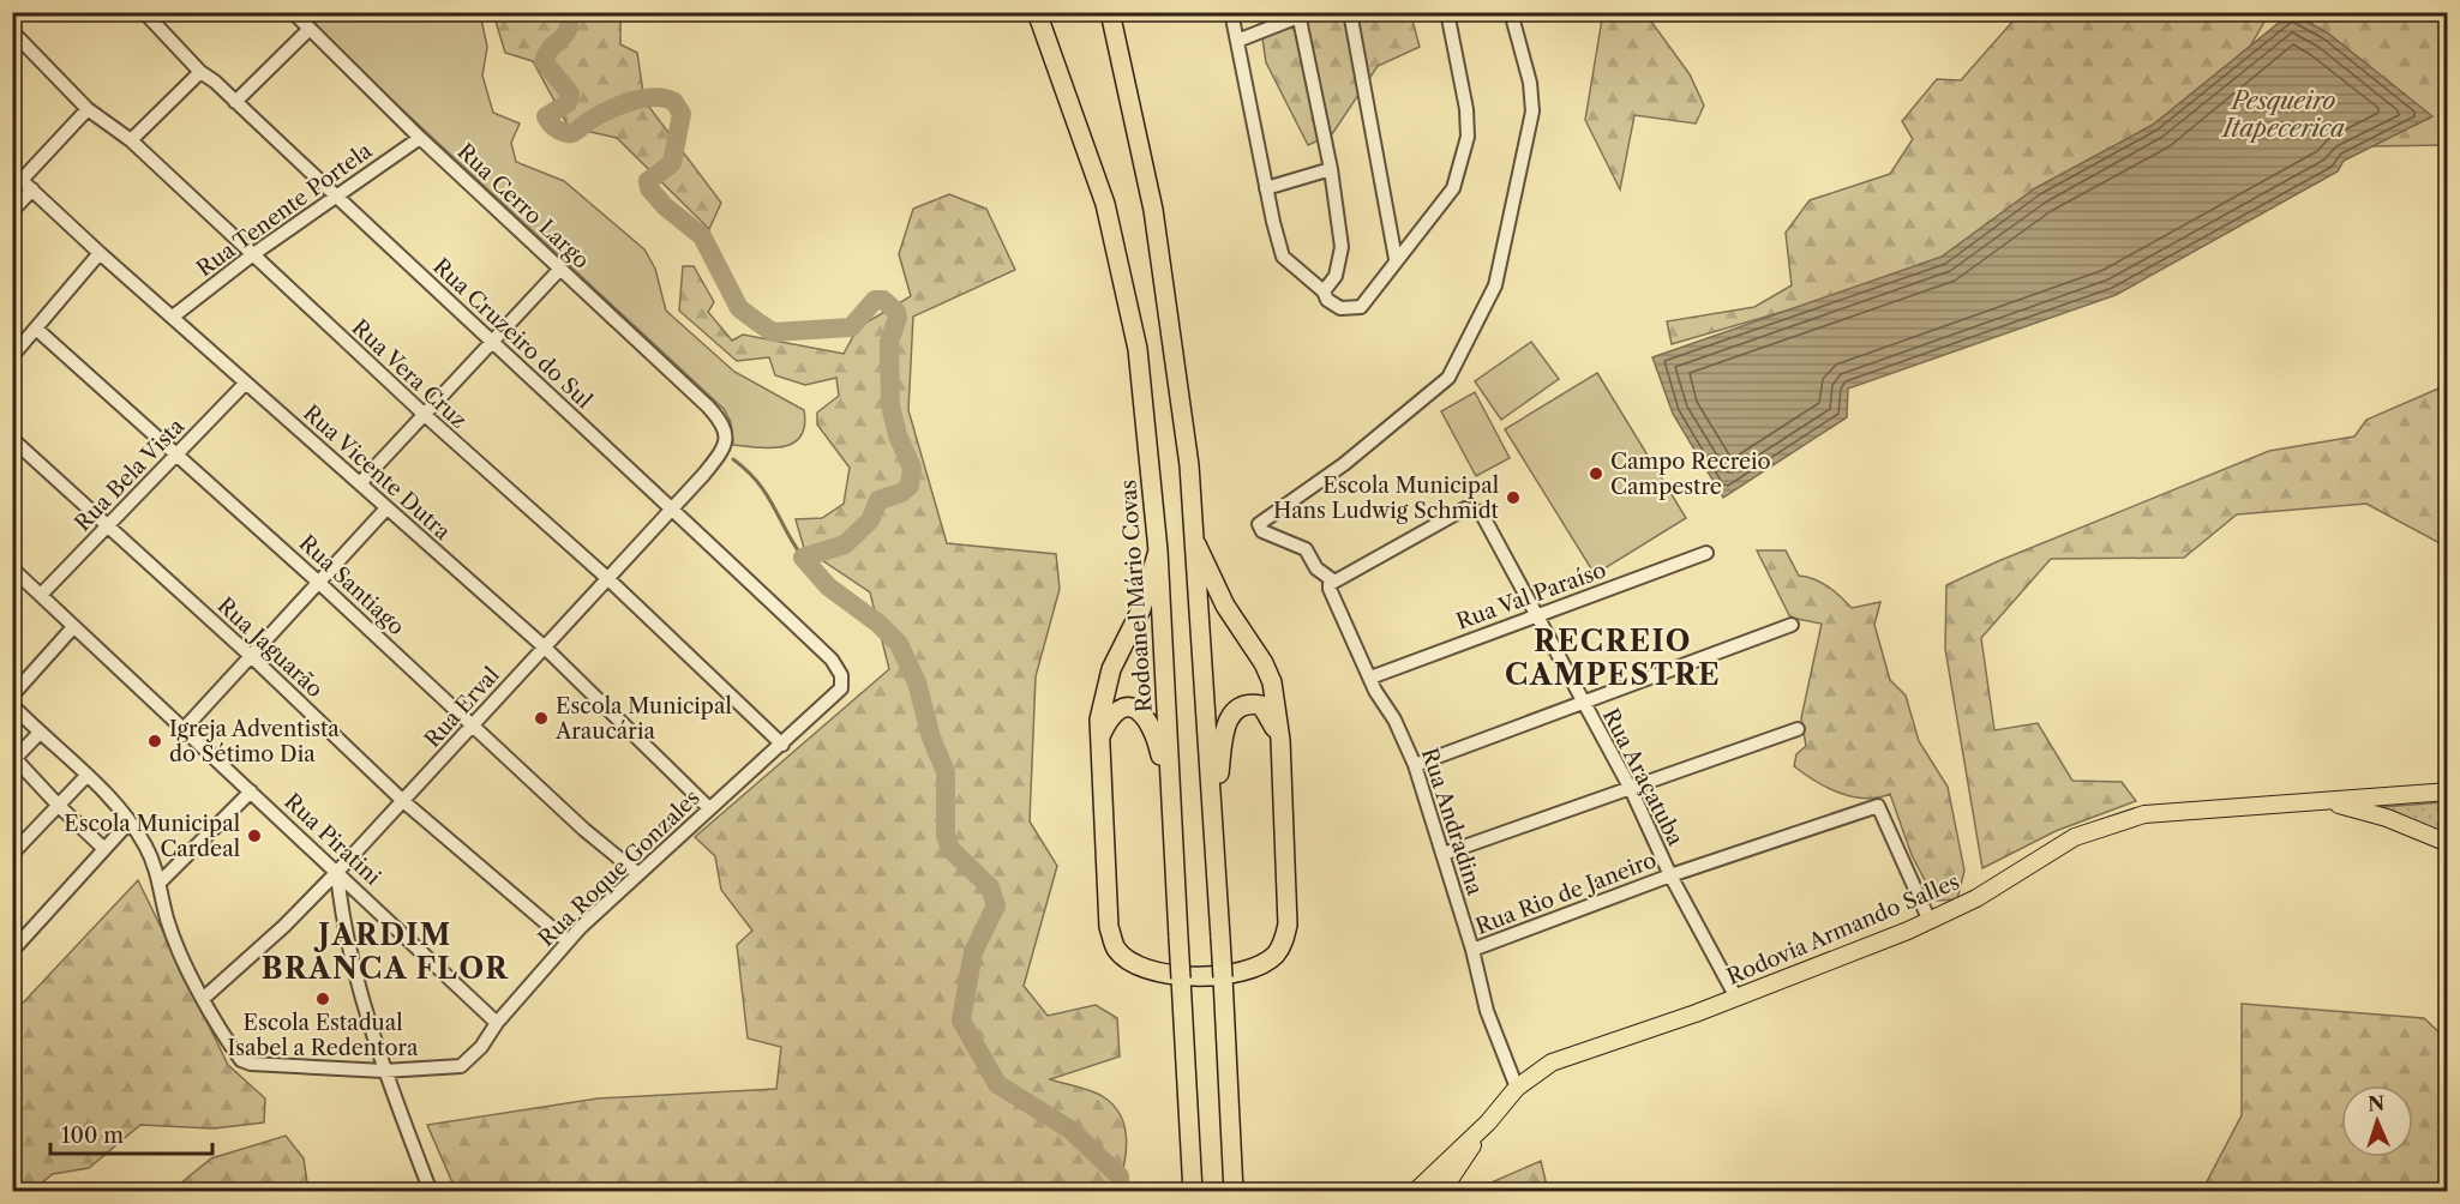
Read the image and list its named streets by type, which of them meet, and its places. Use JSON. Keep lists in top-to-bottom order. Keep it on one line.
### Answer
{"streets":{"highway":["Rodoanel Mário Covas"],"main road":["Rodovia Armando Salles"],"street":["Rua Cerro Largo","Rua Tenente Portela","Rua Cruzeiro do Sul","Rua Vera Cruz","Rua Vicente Dutra","Rua Bela Vista","Rua Santiago","Rua Val Paraíso","Rua Jaguarão","Rua Erval","Rua Araçatuba","Rua Andradina","Rua Piratini","Rua Roque Gonzales","Rua Rio de Janeiro"]},"crossings":[["Rua Cerro Largo","Rua Tenente Portela"],["Rua Cerro Largo","Rua Erval"],["Rua Tenente Portela","Rua Cruzeiro do Sul"],["Rua Tenente Portela","Rua Vera Cruz"],["Rua Tenente Portela","Rua Vicente Dutra"],["Rua Cruzeiro do Sul","Rua Erval"],["Rua Cruzeiro do Sul","Rua Roque Gonzales"],["Rua Vera Cruz","Rua Erval"],["Rua Vera Cruz","Rua Roque Gonzales"],["Rua Vicente Dutra","Rua Bela Vista"],["Rua Vicente Dutra","Rua Erval"],["Rua Vicente Dutra","Rua Roque Gonzales"],["Rua Bela Vista","Rua Santiago"],["Rua Bela Vista","Rua Jaguarão"],["Rua Bela Vista","Rua Piratini"],["Rua Santiago","Rua Erval"],["Rua Santiago","Rua Roque Gonzales"],["Rua Val Paraíso","Rua Araçatuba"],["Rua Val Paraíso","Rua Andradina"],["Rua Jaguarão","Rua Erval"],["Rua Jaguarão","Rua Roque Gonzales"],["Rua Erval","Rua Piratini"],["Rua Erval","Rua Roque Gonzales"],["Rua Araçatuba","Rua Andradina"],["Rua Araçatuba","Rua Rio de Janeiro"],["Rua Araçatuba","Rodovia Armando Salles"],["Rua Andradina","Rua Rio de Janeiro"],["Rua Andradina","Rodovia Armando Salles"],["Rua Piratini","Rua Roque Gonzales"],["Rua Rio de Janeiro","Rodovia Armando Salles"]],"districts":["RECREIO CAMPESTRE","JARDIM BRANCA FLOR"],"water":["Pesqueiro Itapecerica"],"places":["Campo Recreio Campestre","Escola Municipal Hans Ludwig Schmidt","Escola Municipal Araucária","Igreja Adventista do Sétimo Dia","Escola Municipal Cardeal","Escola Estadual Isabel a Redentora"],"scale_bar":"100 m","north":"top"}
